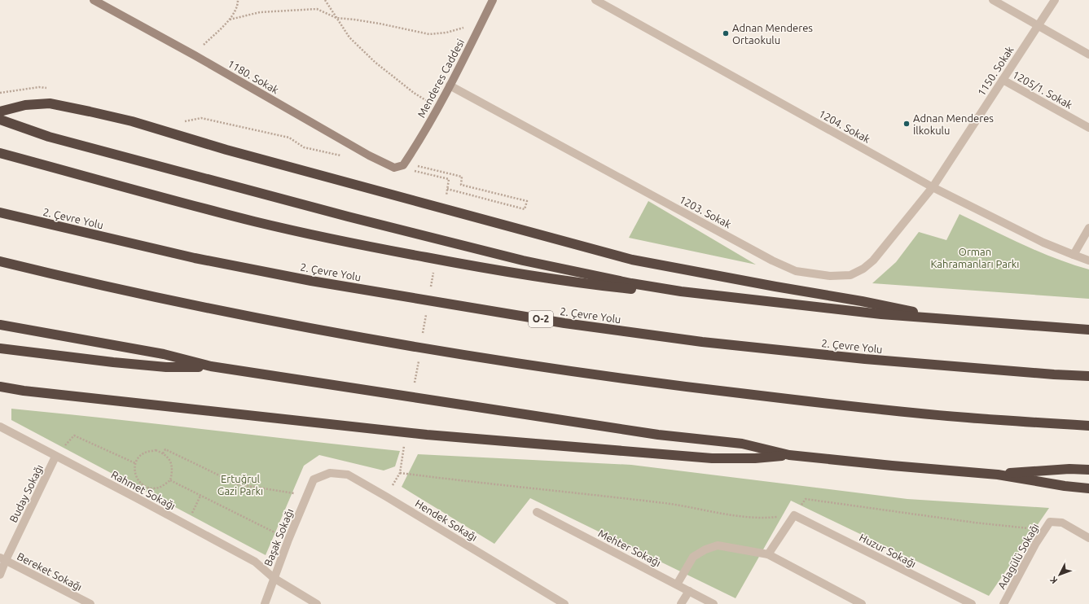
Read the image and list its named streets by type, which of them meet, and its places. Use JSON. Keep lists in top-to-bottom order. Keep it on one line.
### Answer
{"streets":{"highway":["2. Çevre Yolu","O-2"],"street":["1150. Sokak","1180. Sokak","Menderes Caddesi","1205/1. Sokak","1204. Sokak","1203. Sokak","Rahmet Sokağı","Buday Sokağı","Hendek Sokağı","Başak Sokağı","Mehter Sokağı","Huzur Sokağı","Adagülü Sokağı","Bereket Sokağı"]},"crossings":[["1150. Sokak","1205/1. Sokak"],["1150. Sokak","1204. Sokak"],["1150. Sokak","1203. Sokak"],["1180. Sokak","Menderes Caddesi"],["Menderes Caddesi","1203. Sokak"],["1204. Sokak","1203. Sokak"],["Rahmet Sokağı","Buday Sokağı"],["Rahmet Sokağı","Başak Sokağı"],["Buday Sokağı","Bereket Sokağı"],["Hendek Sokağı","Başak Sokağı"]],"parks":["Orman Kahramanları Parkı","Ertuğrul Gazi Parkı"],"places":["Adnan Menderes Ortaokulu","Adnan Menderes İlkokulu"],"north":"bottom left"}
